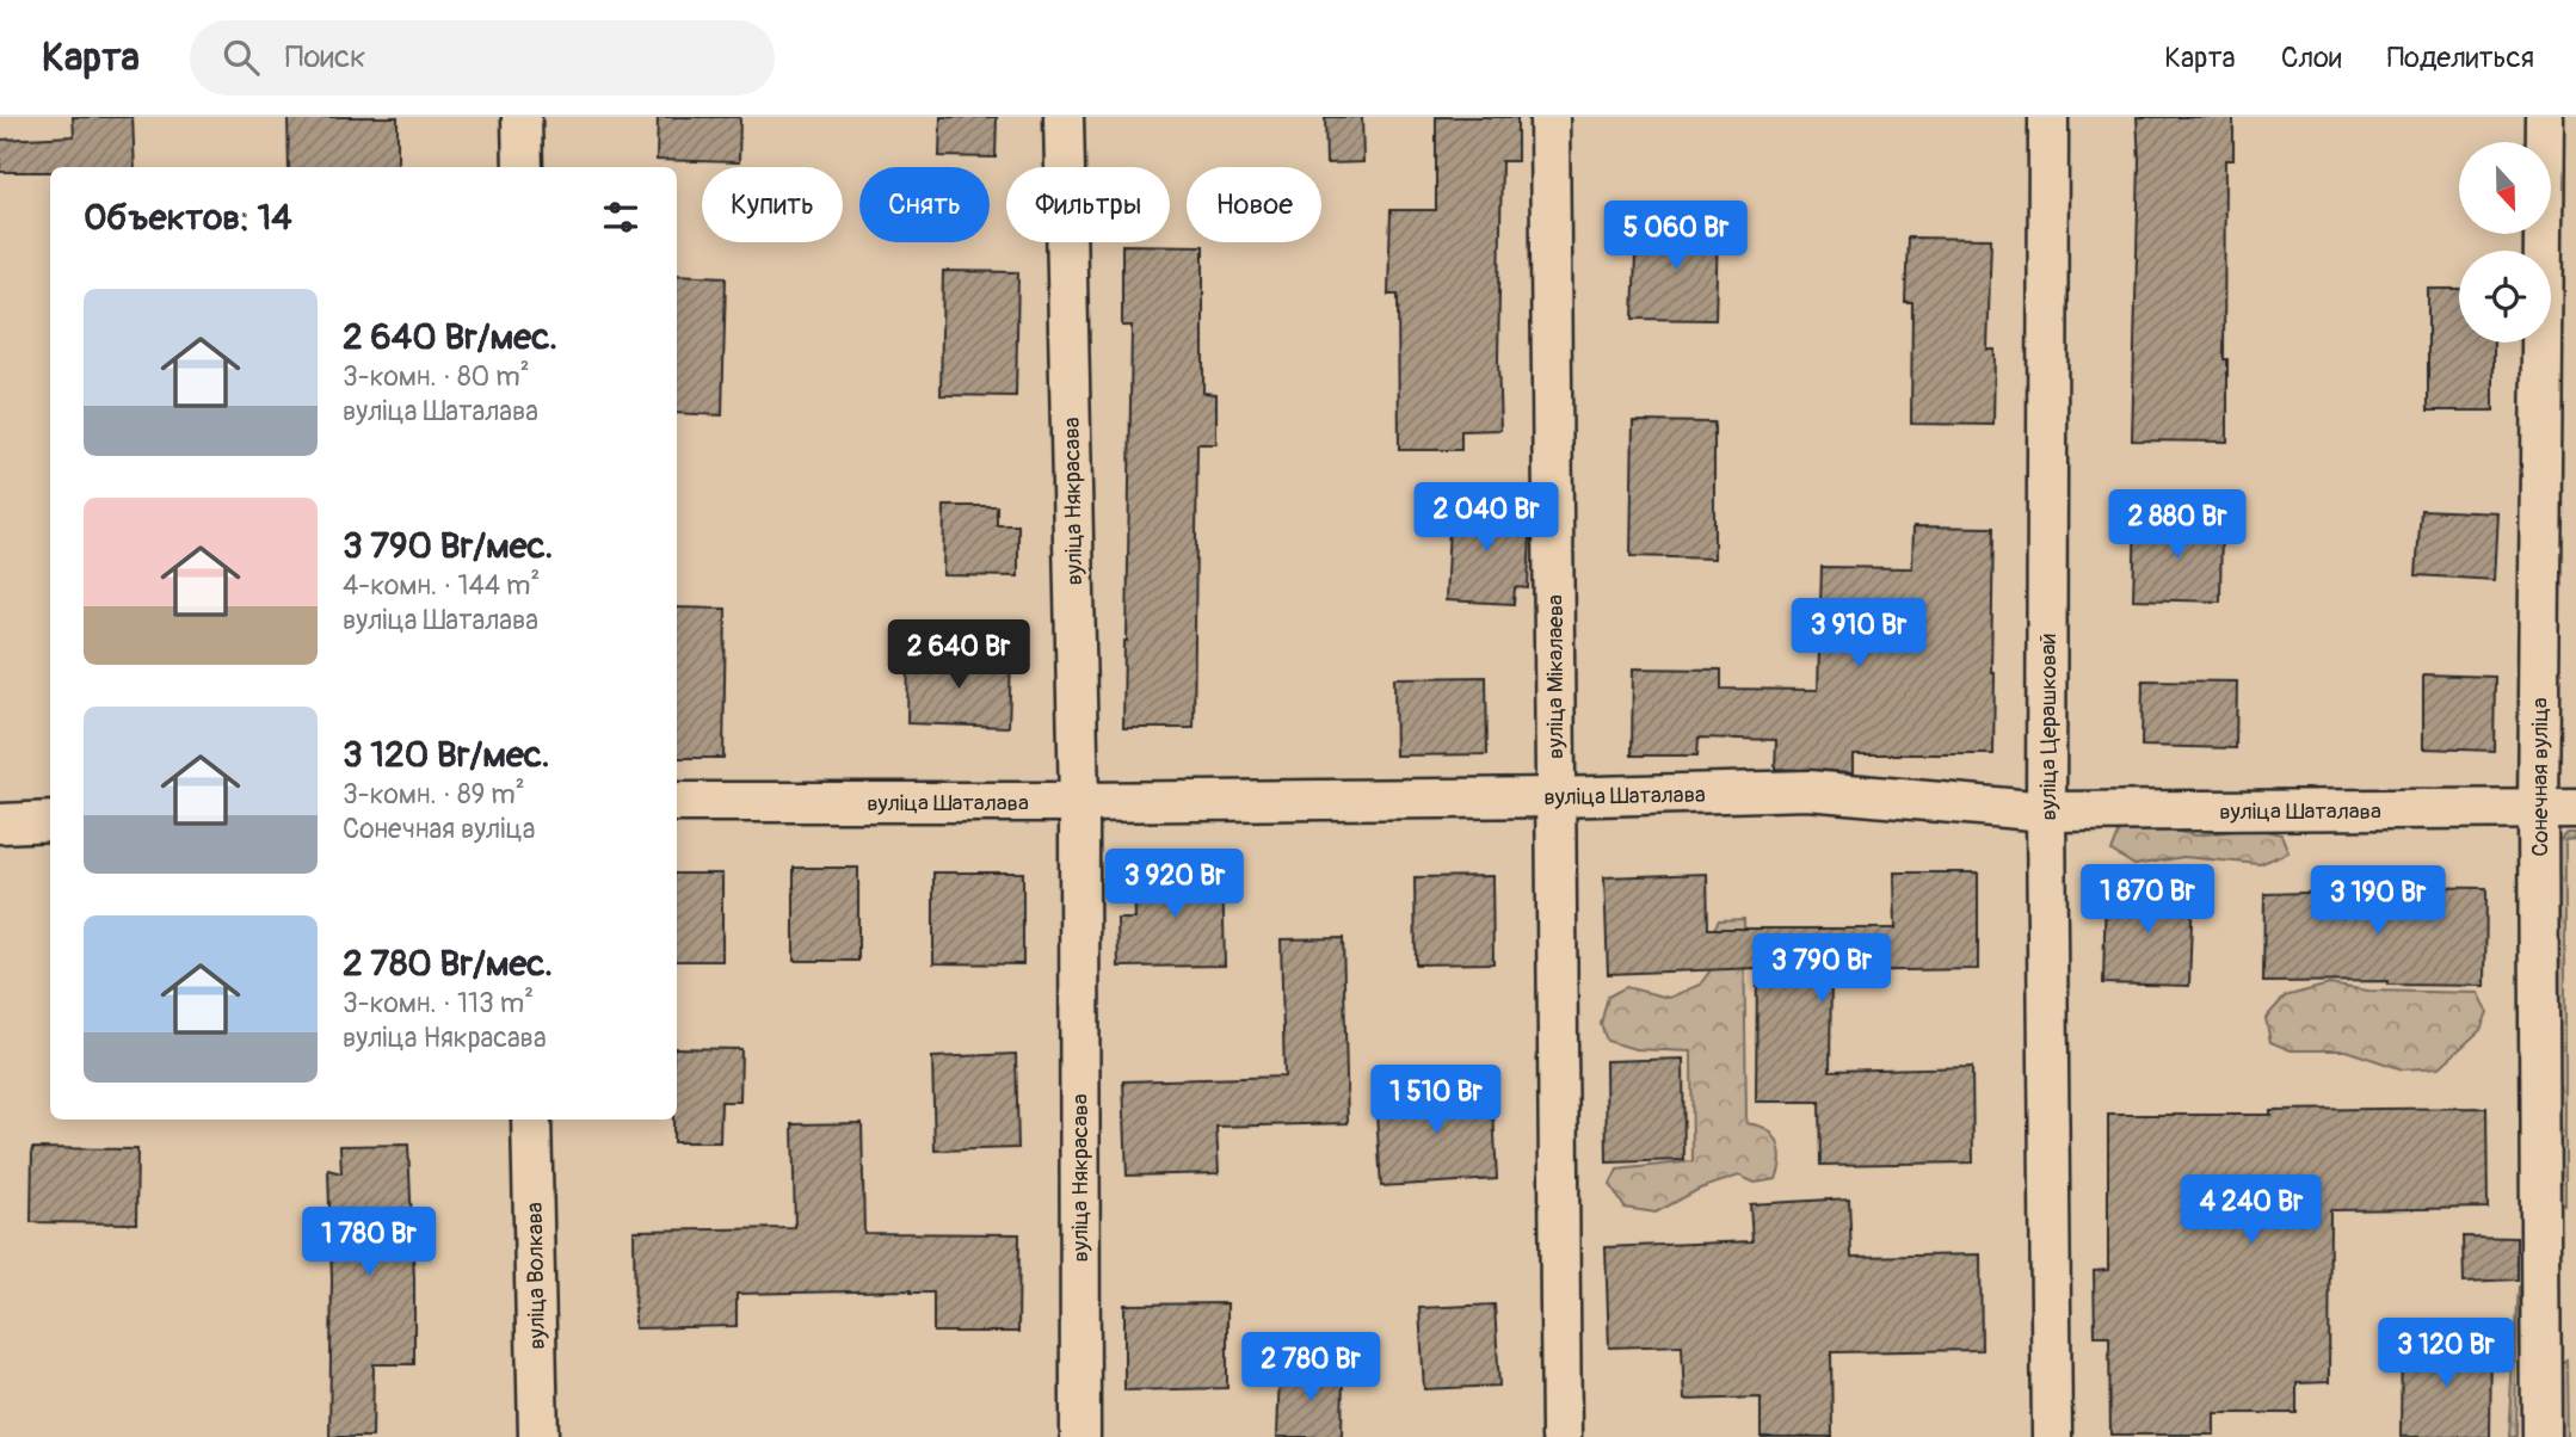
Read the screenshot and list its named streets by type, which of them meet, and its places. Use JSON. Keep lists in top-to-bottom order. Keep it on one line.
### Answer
{"streets":{"street":["вуліца Някрасава","вуліца Мікалаева","вуліца Церашковай","Сонечная вуліца","вуліца Шаталава","вуліца Волкава"]},"crossings":[["вуліца Някрасава","вуліца Шаталава"],["вуліца Мікалаева","вуліца Шаталава"],["вуліца Церашковай","вуліца Шаталава"],["Сонечная вуліца","вуліца Шаталава"]],"north":"bottom","page":{"header":"Карта","search":"Поиск","nav":["Карта","Слои","Поделиться"],"chip":["Купить","Снять","Фильтры","Новое"],"heading":"Объектов: 14","price":["5 060 Br","2 040 Br","2 880 Br","3 910 Br","2 640 Br","3 920 Br","1 870 Br","3 190 Br","3 790 Br","1 510 Br","4 240 Br","1 780 Br","3 120 Br","2 780 Br"],"list":[{"name":"2 640 Br/мес.","note":"3-комн. · 80 m² · вуліца Шаталава"},{"name":"3 790 Br/мес.","note":"4-комн. · 144 m² · вуліца Шаталава"},{"name":"3 120 Br/мес.","note":"3-комн. · 89 m² · Сонечная вуліца"},{"name":"2 780 Br/мес.","note":"3-комн. · 113 m² · вуліца Някрасава"}]}}
